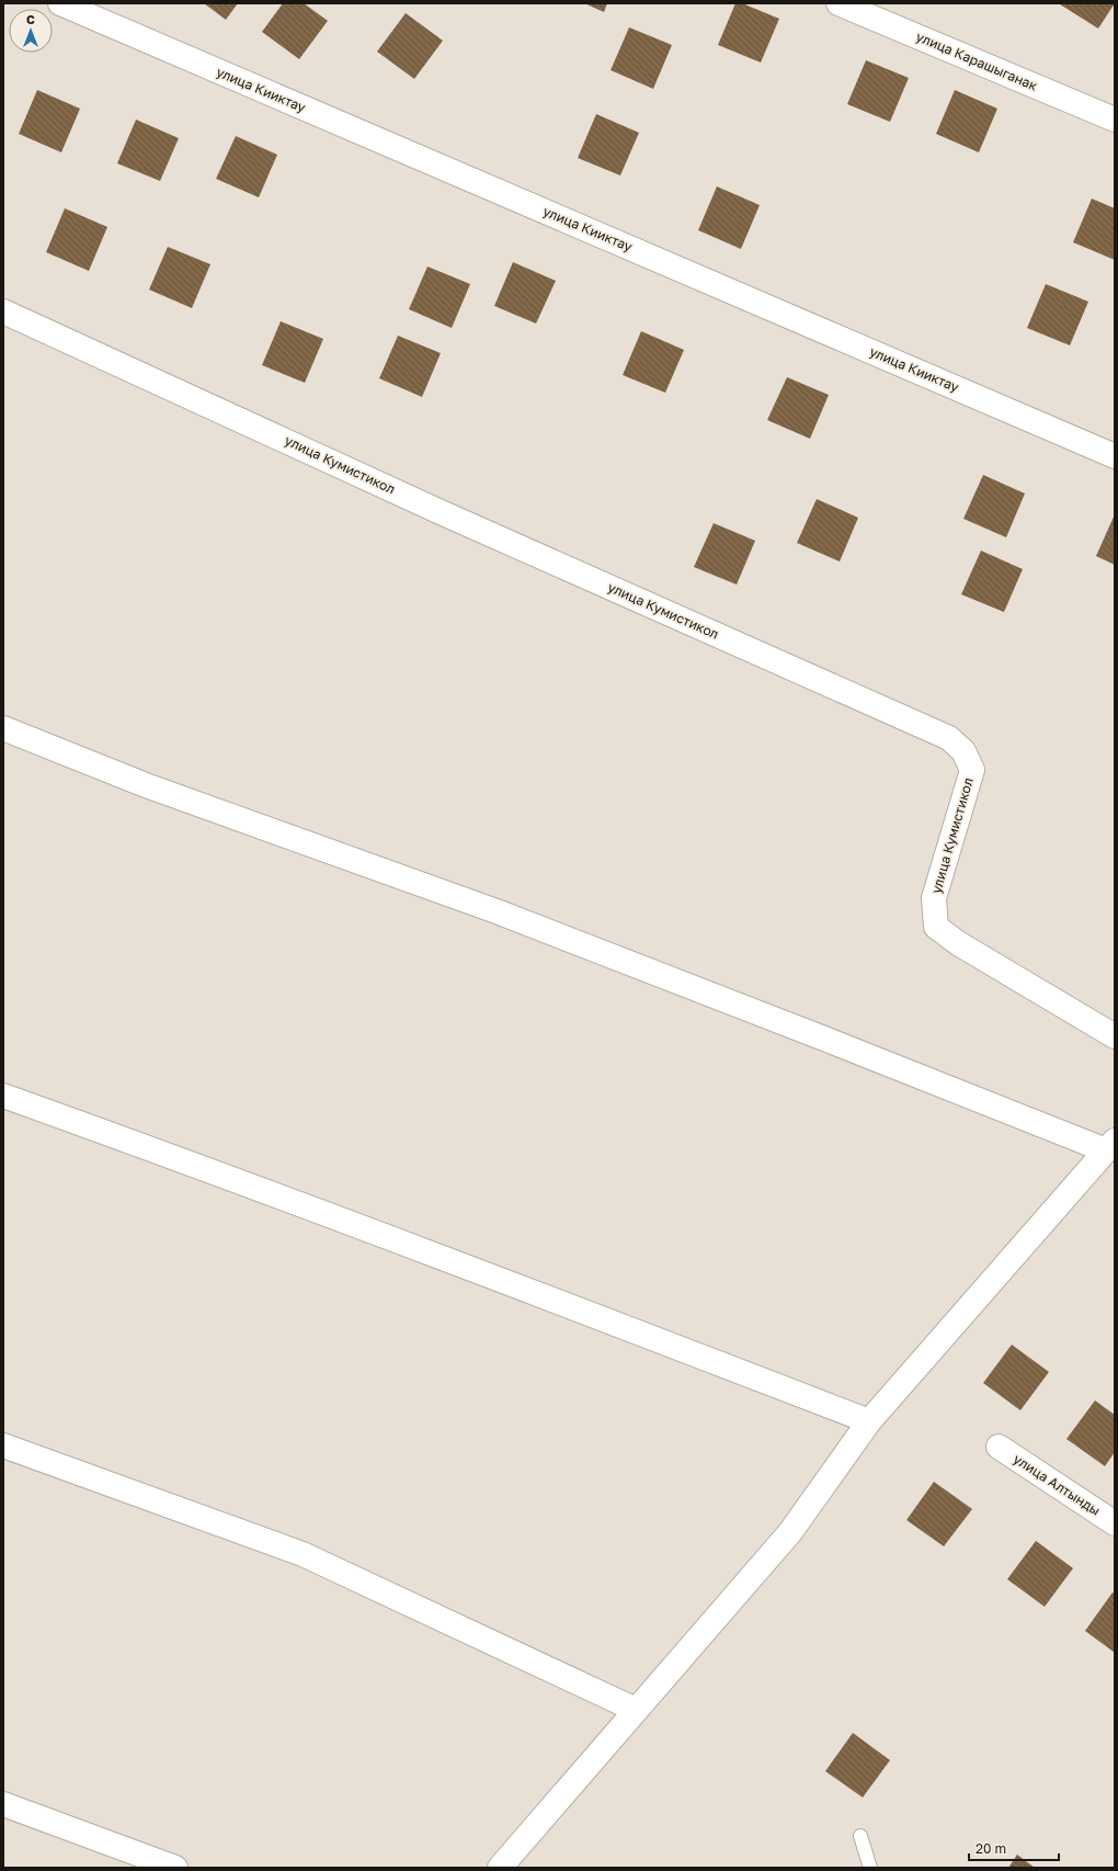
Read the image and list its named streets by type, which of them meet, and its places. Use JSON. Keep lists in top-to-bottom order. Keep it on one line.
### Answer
{"streets":{"street":["улица Карашыганак","улица Кииктау","улица Кумистикол","улица Алтынды"]},"scale_bar":"20 m","north":"top"}
